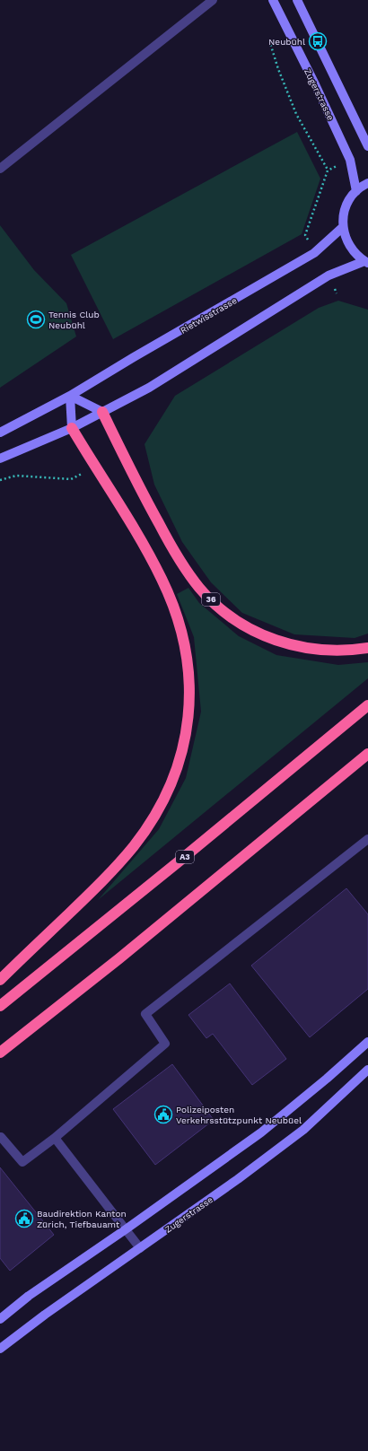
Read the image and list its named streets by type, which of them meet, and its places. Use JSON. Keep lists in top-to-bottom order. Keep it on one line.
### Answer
{"streets":{"highway":["36","A3"],"main road":["Zugerstrasse","Rietwisstrasse"]},"places":{"bus stop":["Neubühl"],"sports":["Tennis Club Neubühl"],"public building":["Polizeiposten Verkehrsstützpunkt Neubüel","Baudirektion Kanton Zürich, Tiefbauamt"]}}
